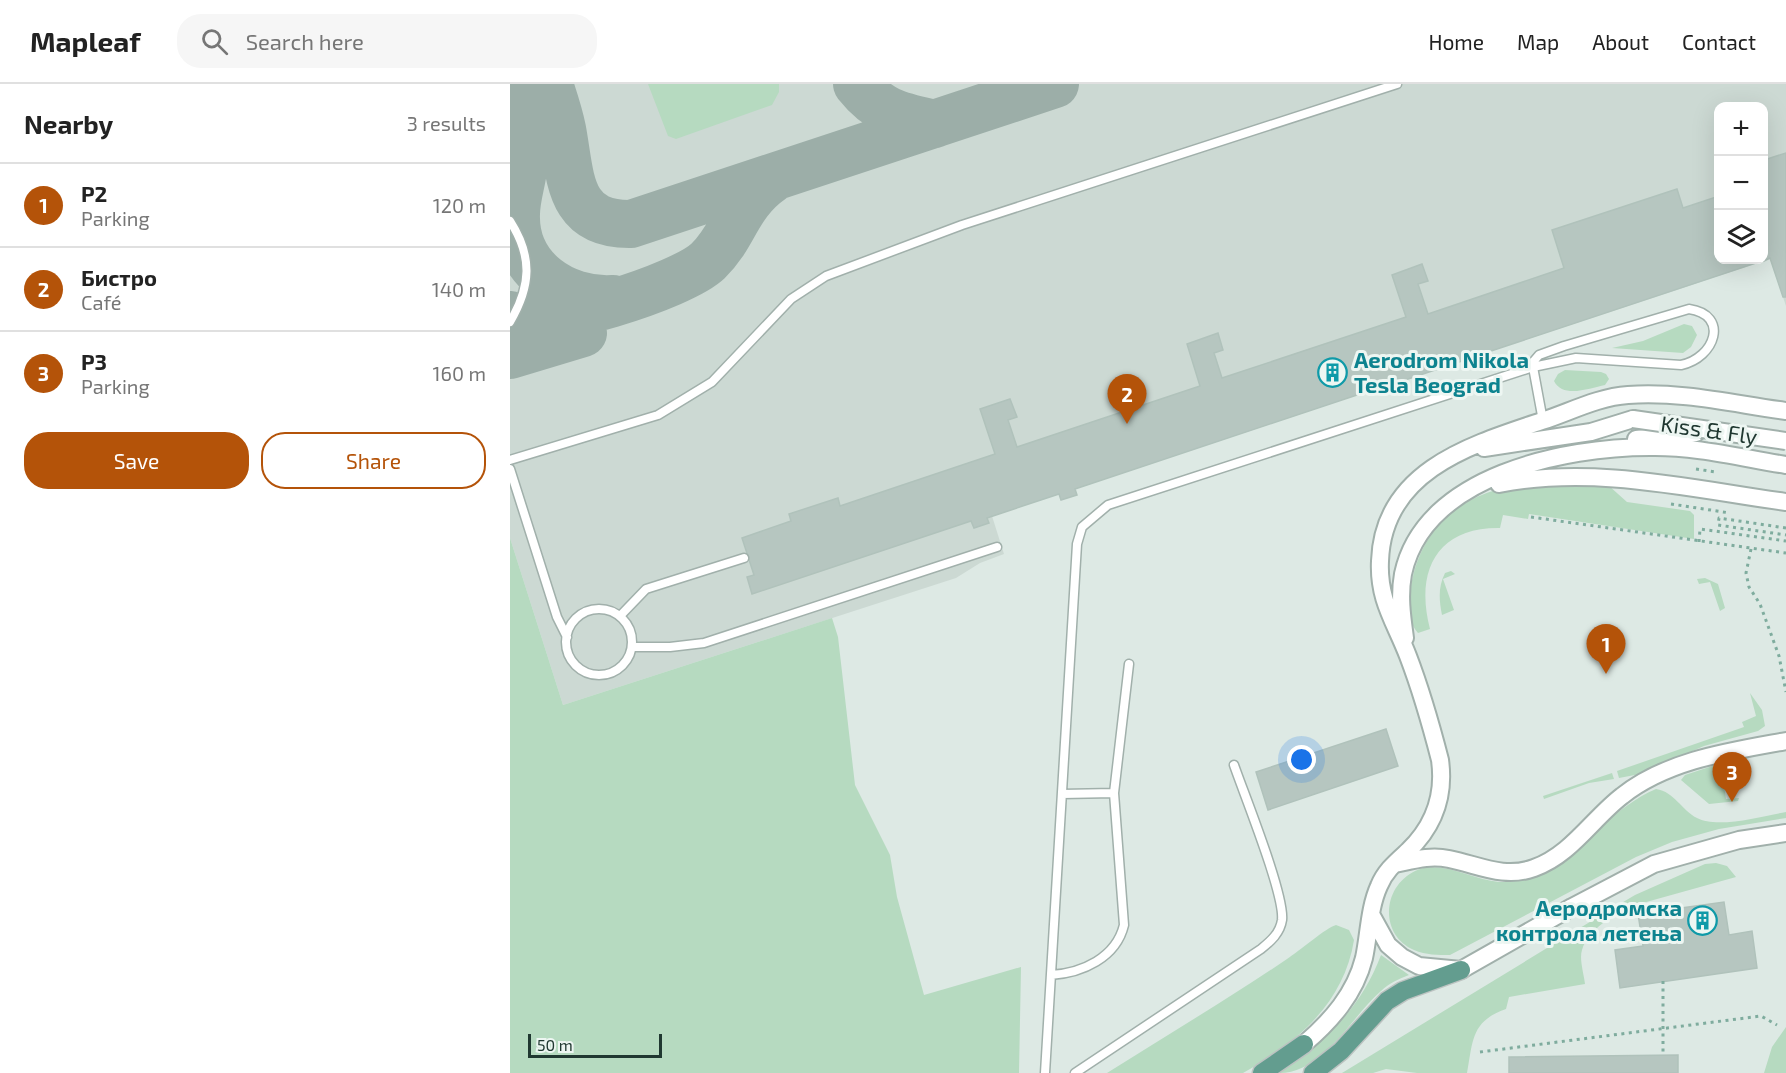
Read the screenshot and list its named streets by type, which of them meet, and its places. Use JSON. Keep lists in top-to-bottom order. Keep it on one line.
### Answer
{"streets":{"street":["Kiss & Fly"]},"places":{"building":["Aerodrom Nikola Tesla Beograd","Аеродромска контрола летења"]},"scale_bar":"50 m","page":{"header":"Mapleaf","search":"Search here","nav":["Home","Map","About","Contact"],"heading":["Nearby","3 results"],"map_buttons":["+","−"],"list":[{"mark":"1","name":"P2","note":"Parking","value":"120 m"},{"mark":"2","name":"Бистро","note":"Café","value":"140 m"},{"mark":"3","name":"P3","note":"Parking","value":"160 m"}],"pins":["2","1","3"],"buttons":["Save","Share"],"scale":"50 m"}}
